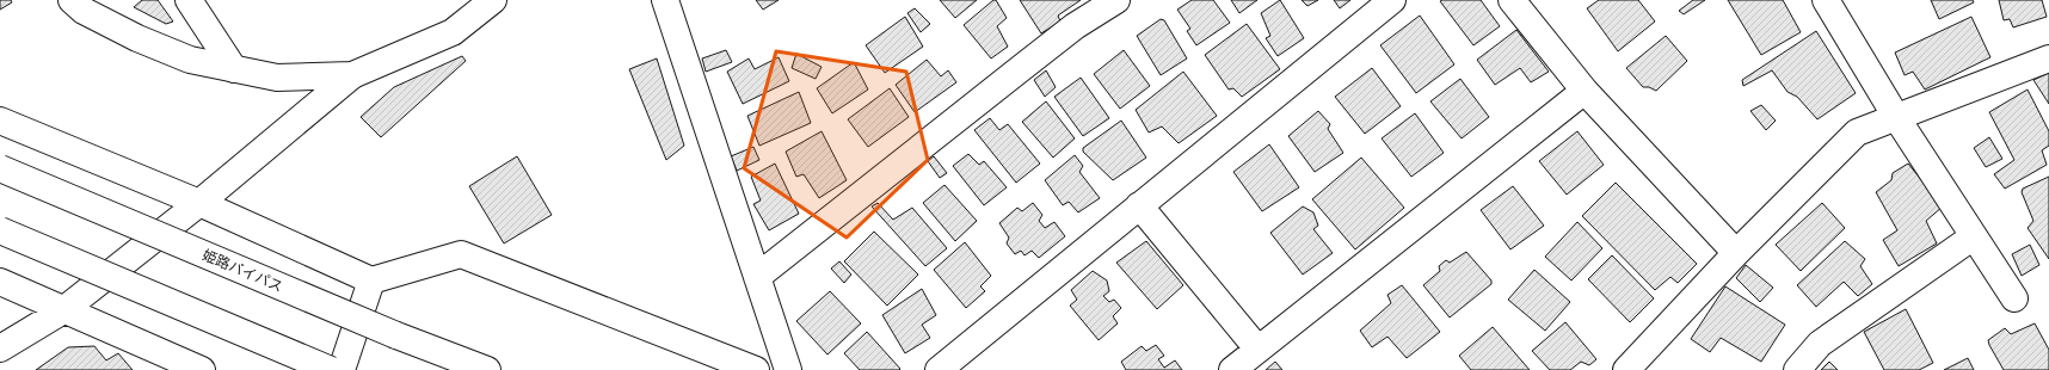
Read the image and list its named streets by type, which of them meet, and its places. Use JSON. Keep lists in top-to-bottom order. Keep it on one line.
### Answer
{"streets":{"main road":["姫路バイパス"]}}
